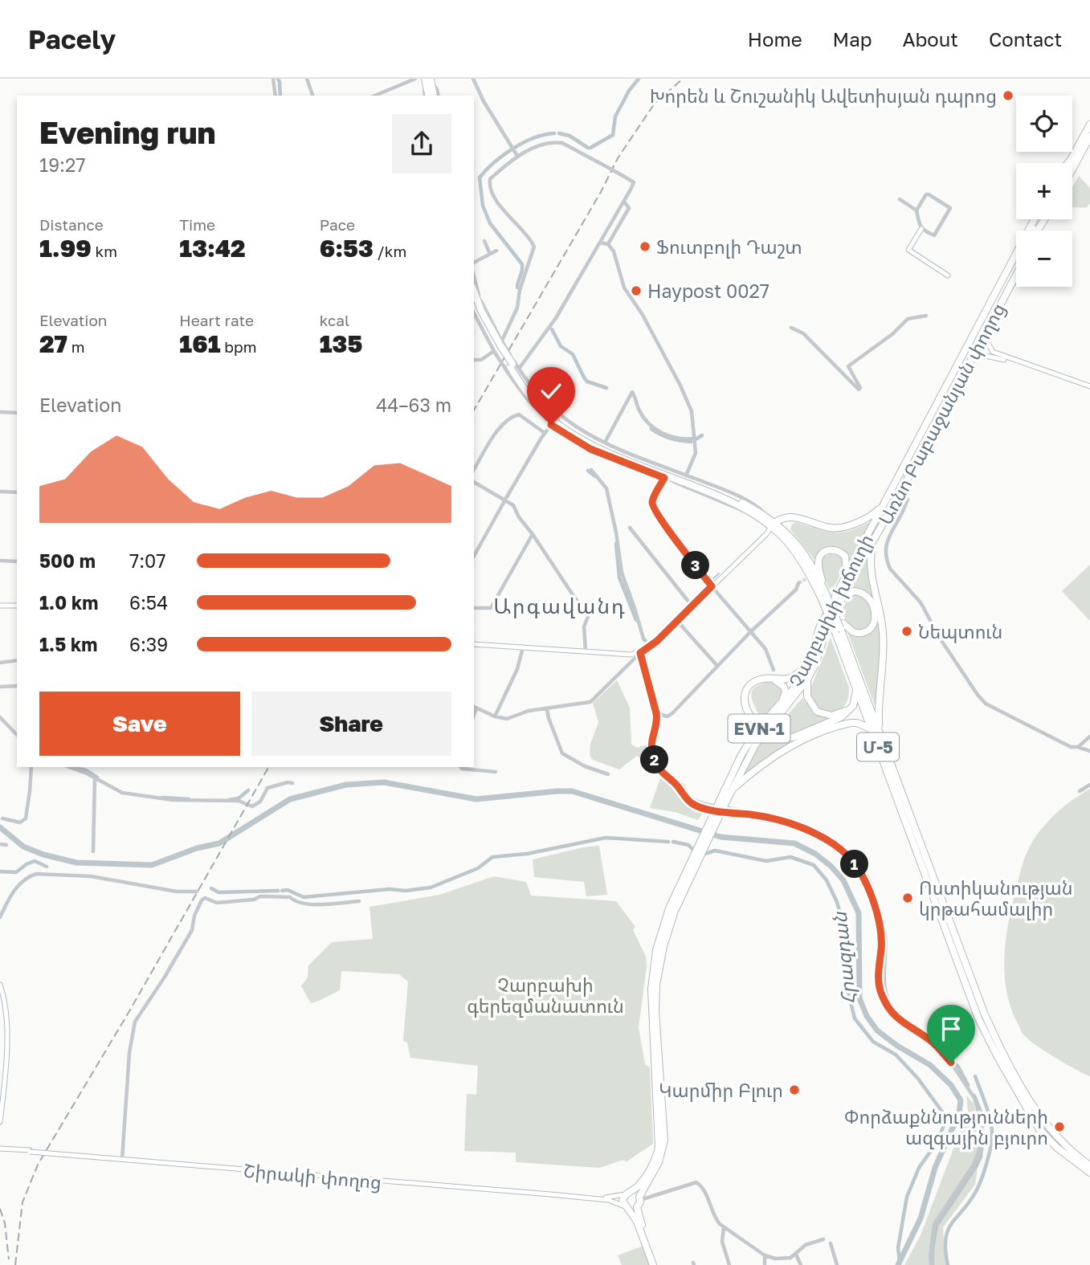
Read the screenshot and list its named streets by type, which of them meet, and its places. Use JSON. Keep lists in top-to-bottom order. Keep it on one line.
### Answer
{"streets":{"highway":["Առնո Բաբաջանյան փողոց","Չարբախի խճուղի","EVN-1","Մ-5","Շիրակի փողոց"]},"crossings":[["Առնո Բաբաջանյան փողոց","Չարբախի խճուղի"],["Չարբախի խճուղի","EVN-1"],["EVN-1","Շիրակի փողոց"]],"districts":["Արգավանդ"],"water":["Հրազդան"],"parks":["Չարբախի գերեզմանատուն"],"places":["Խորեն և Շուշանիկ Ավետիսյան դպրոց","Ֆուտբոլի Դաշտ","Haypost 0027","Նեպտուն","Ոստիկանության կրթահամալիր","Կարմիր Բլուր","Փորձաքննությունների ազգային բյուրո"],"page":{"header":"Pacely","nav":["Home","Map","About","Contact"],"map_buttons":["+","−"],"heading":["Evening run","19:27"],"stats":[["Distance","1.99 km"],["Time","13:42"],["Pace","6:53 /km"],["Elevation","27 m"],["Heart rate","161 bpm"],["kcal","135"]],"chart":["Elevation","44–63 m"],"list":[{"name":"500 m","note":"7:07"},{"name":"1.0 km","note":"6:54"},{"name":"1.5 km","note":"6:39"}],"pins":["3","2","1"],"buttons":["Save","Share"]}}
